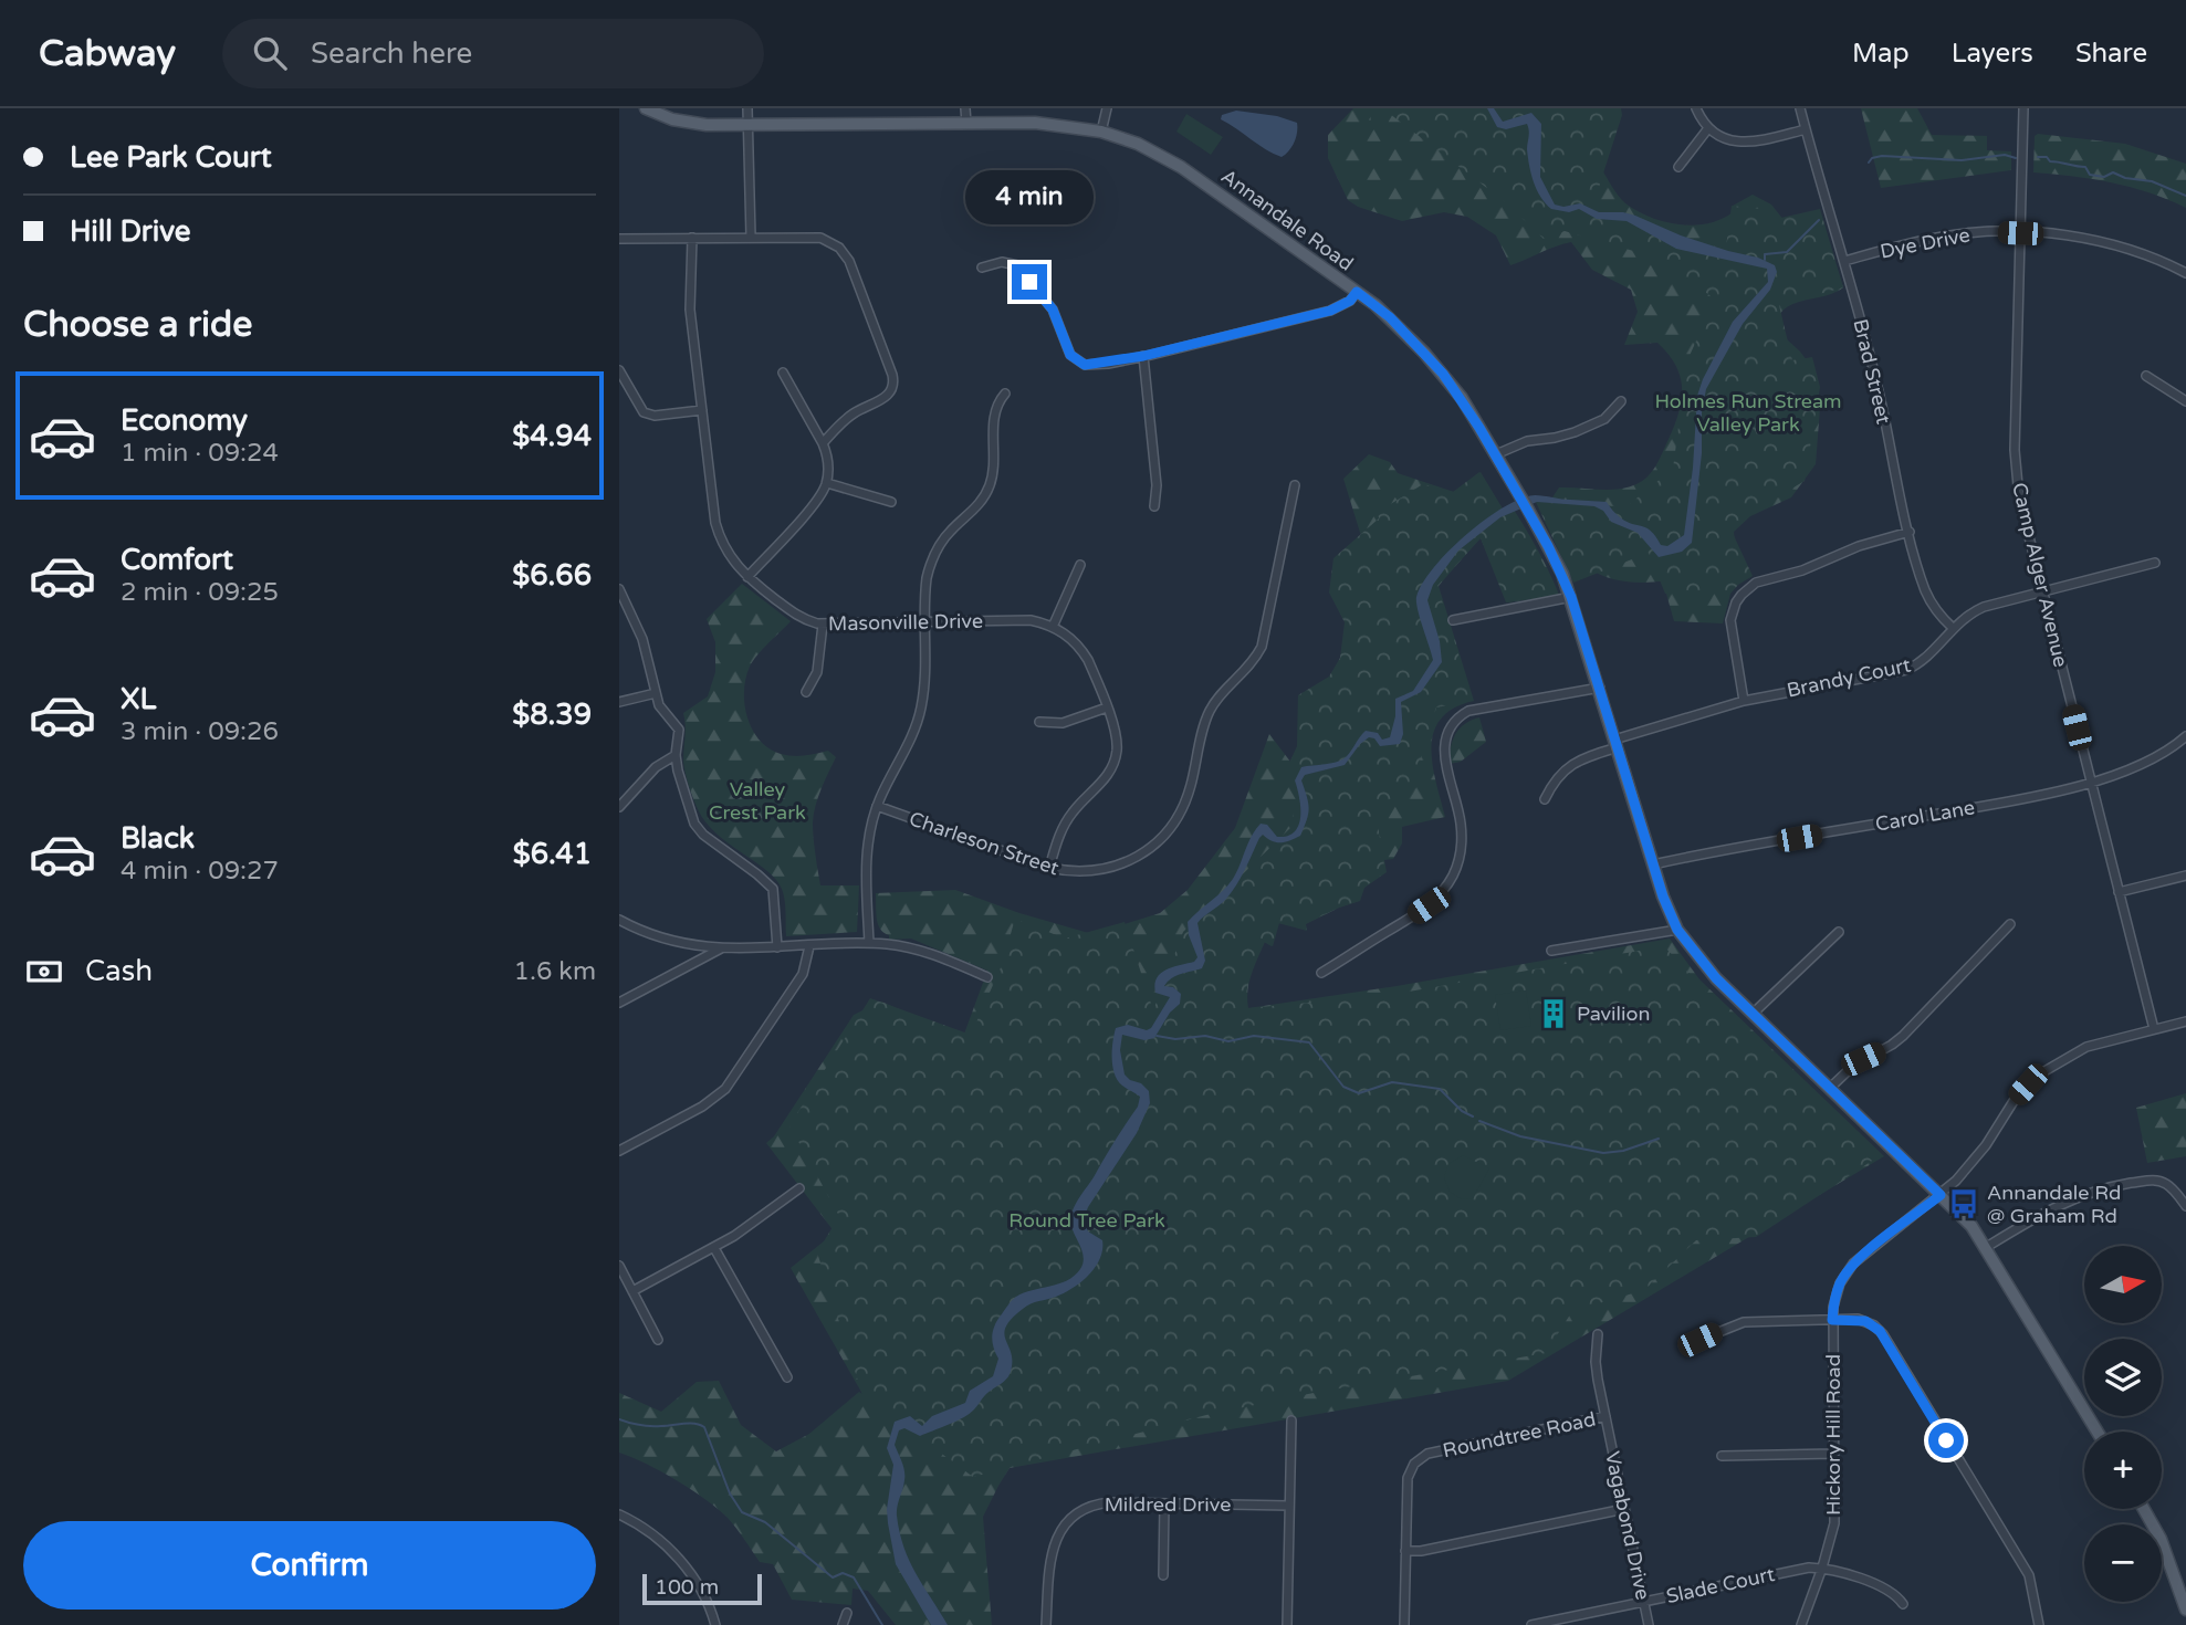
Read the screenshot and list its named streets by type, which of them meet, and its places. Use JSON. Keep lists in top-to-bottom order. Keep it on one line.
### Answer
{"streets":{"main road":["Annandale Road"],"street":["Dye Drive","Brad Street","Camp Alger Avenue","Masonville Drive","Brandy Court","Carol Lane","Charleson Street","Roundtree Road","Hickory Hill Road","Mildred Drive","Vagabond Drive","Slade Court"]},"crossings":[["Annandale Road","Brandy Court"],["Annandale Road","Carol Lane"],["Annandale Road","Hickory Hill Road"],["Dye Drive","Brad Street"],["Dye Drive","Camp Alger Avenue"],["Brad Street","Brandy Court"],["Camp Alger Avenue","Brandy Court"],["Camp Alger Avenue","Carol Lane"],["Camp Alger Avenue","Hickory Hill Road"],["Roundtree Road","Vagabond Drive"],["Hickory Hill Road","Slade Court"],["Vagabond Drive","Slade Court"]],"parks":["Holmes Run Stream Valley Park","Valley Crest Park","Round Tree Park"],"places":{"building":["Pavilion"],"bus stop":["Annandale Rd @ Graham Rd"]},"scale_bar":"100 m","north":"right","page":{"header":"Cabway","search":"Search here","nav":["Map","Layers","Share"],"banner":["Lee Park Court","Hill Drive"],"bubble":"4 min","heading":"Choose a ride","list":[{"name":"Economy","note":"1 min · 09:24","value":"$4.94"},{"name":"Comfort","note":"2 min · 09:25","value":"$6.66"},{"name":"XL","note":"3 min · 09:26","value":"$8.39"},{"name":"Black","note":"4 min · 09:27","value":"$6.41"}],"pay":["Cash","1.6 km"],"map_buttons":["+","−"],"buttons":"Confirm","scale":"100 m"}}
